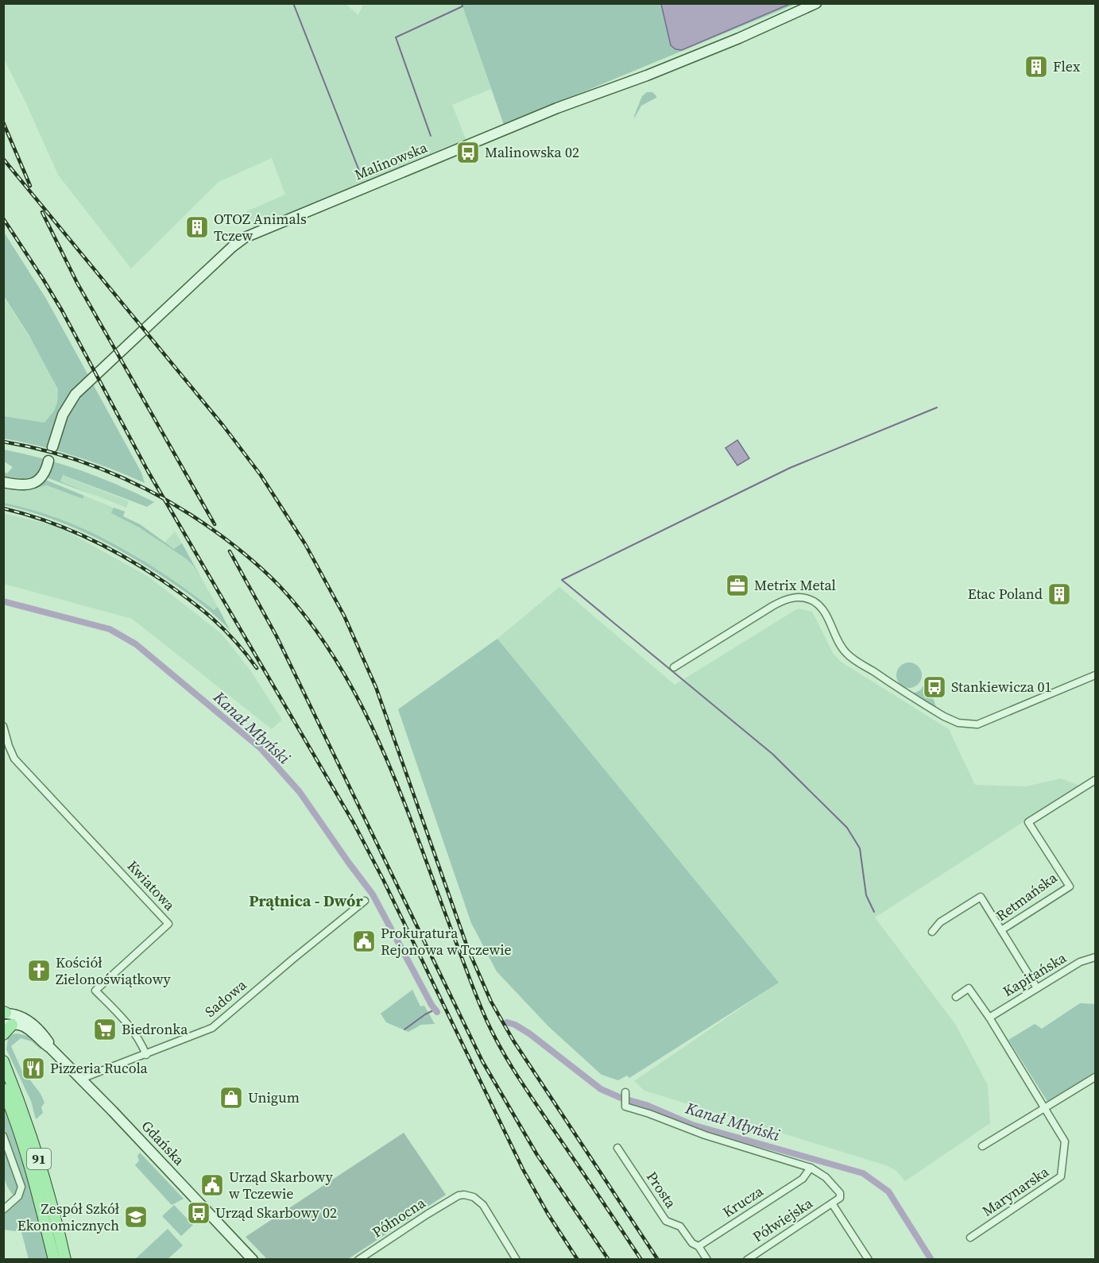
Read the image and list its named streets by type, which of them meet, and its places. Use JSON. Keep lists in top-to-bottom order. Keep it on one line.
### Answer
{"streets":{"main road":["91"],"street":["Malinowska","Kwiatowa","Retmańska","Kapitańska","Sadowa","Gdańska","Prosta","Marynarska","Krucza","Północna","Półwiejska"]},"crossings":[["Kwiatowa","Sadowa"],["Retmańska","Kapitańska"],["Sadowa","Gdańska"],["Prosta","Krucza"]],"districts":["Prątnica - Dwór"],"water":["Kanał Młyński"],"places":{"building":["Flex","OTOZ Animals Tczew","Etac Poland"],"bus stop":["Malinowska 02","Stankiewicza 01","Urząd Skarbowy 02"],"office":["Metrix Metal"],"public building":["Prokuratura Rejonowa w Tczewie","Urząd Skarbowy w Tczewie"],"church":["Kościół Zielonoświątkowy"],"supermarket":["Biedronka"],"restaurant":["Pizzeria Rucola"],"shop":["Unigum"],"school or university":["Zespół Szkół Ekonomicznych"]}}
